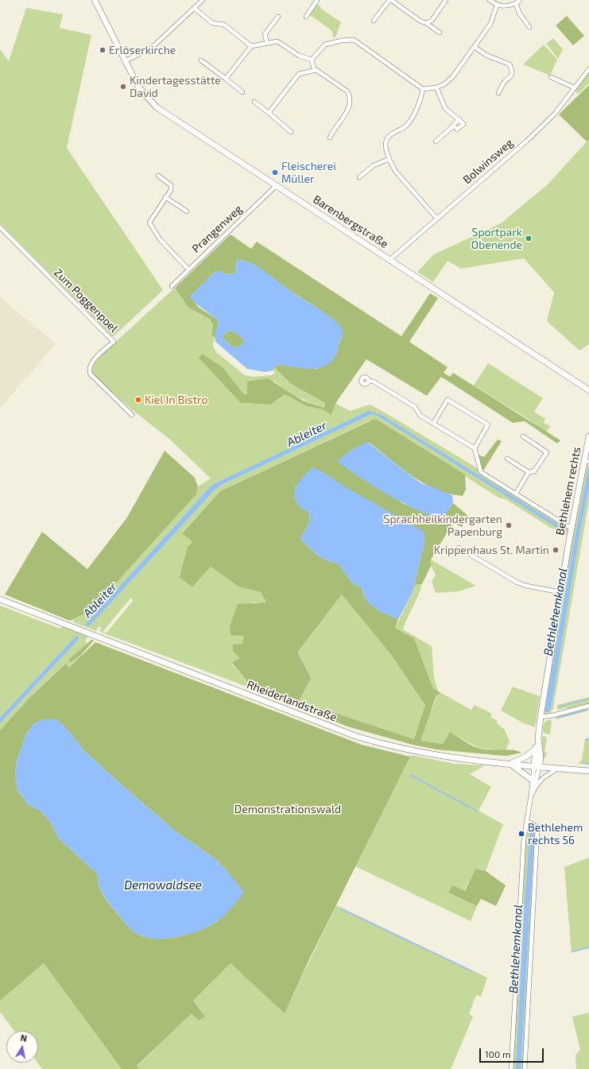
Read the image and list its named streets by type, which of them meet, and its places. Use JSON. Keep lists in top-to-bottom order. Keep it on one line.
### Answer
{"streets":{"street":["Bolwinsweg","Barenbergstraße","Prangenweg","Zum Poggenpoel","Bethlehem rechts","Rheiderlandstraße"]},"crossings":[["Bolwinsweg","Barenbergstraße"],["Barenbergstraße","Prangenweg"],["Bethlehem rechts","Rheiderlandstraße"]],"water":["Ableiter","Bethlehemkanal","Demowaldsee"],"parks":["Demonstrationswald"],"places":["Erlöserkirche","Kindertagesstätte David","Fleischerei Müller","Sportpark Obenende","Kiel In Bistro","Sprachheilkindergarten Papenburg","Krippenhaus St. Martin","Bethlehem rechts 56"],"scale_bar":"100 m","north":"top"}
